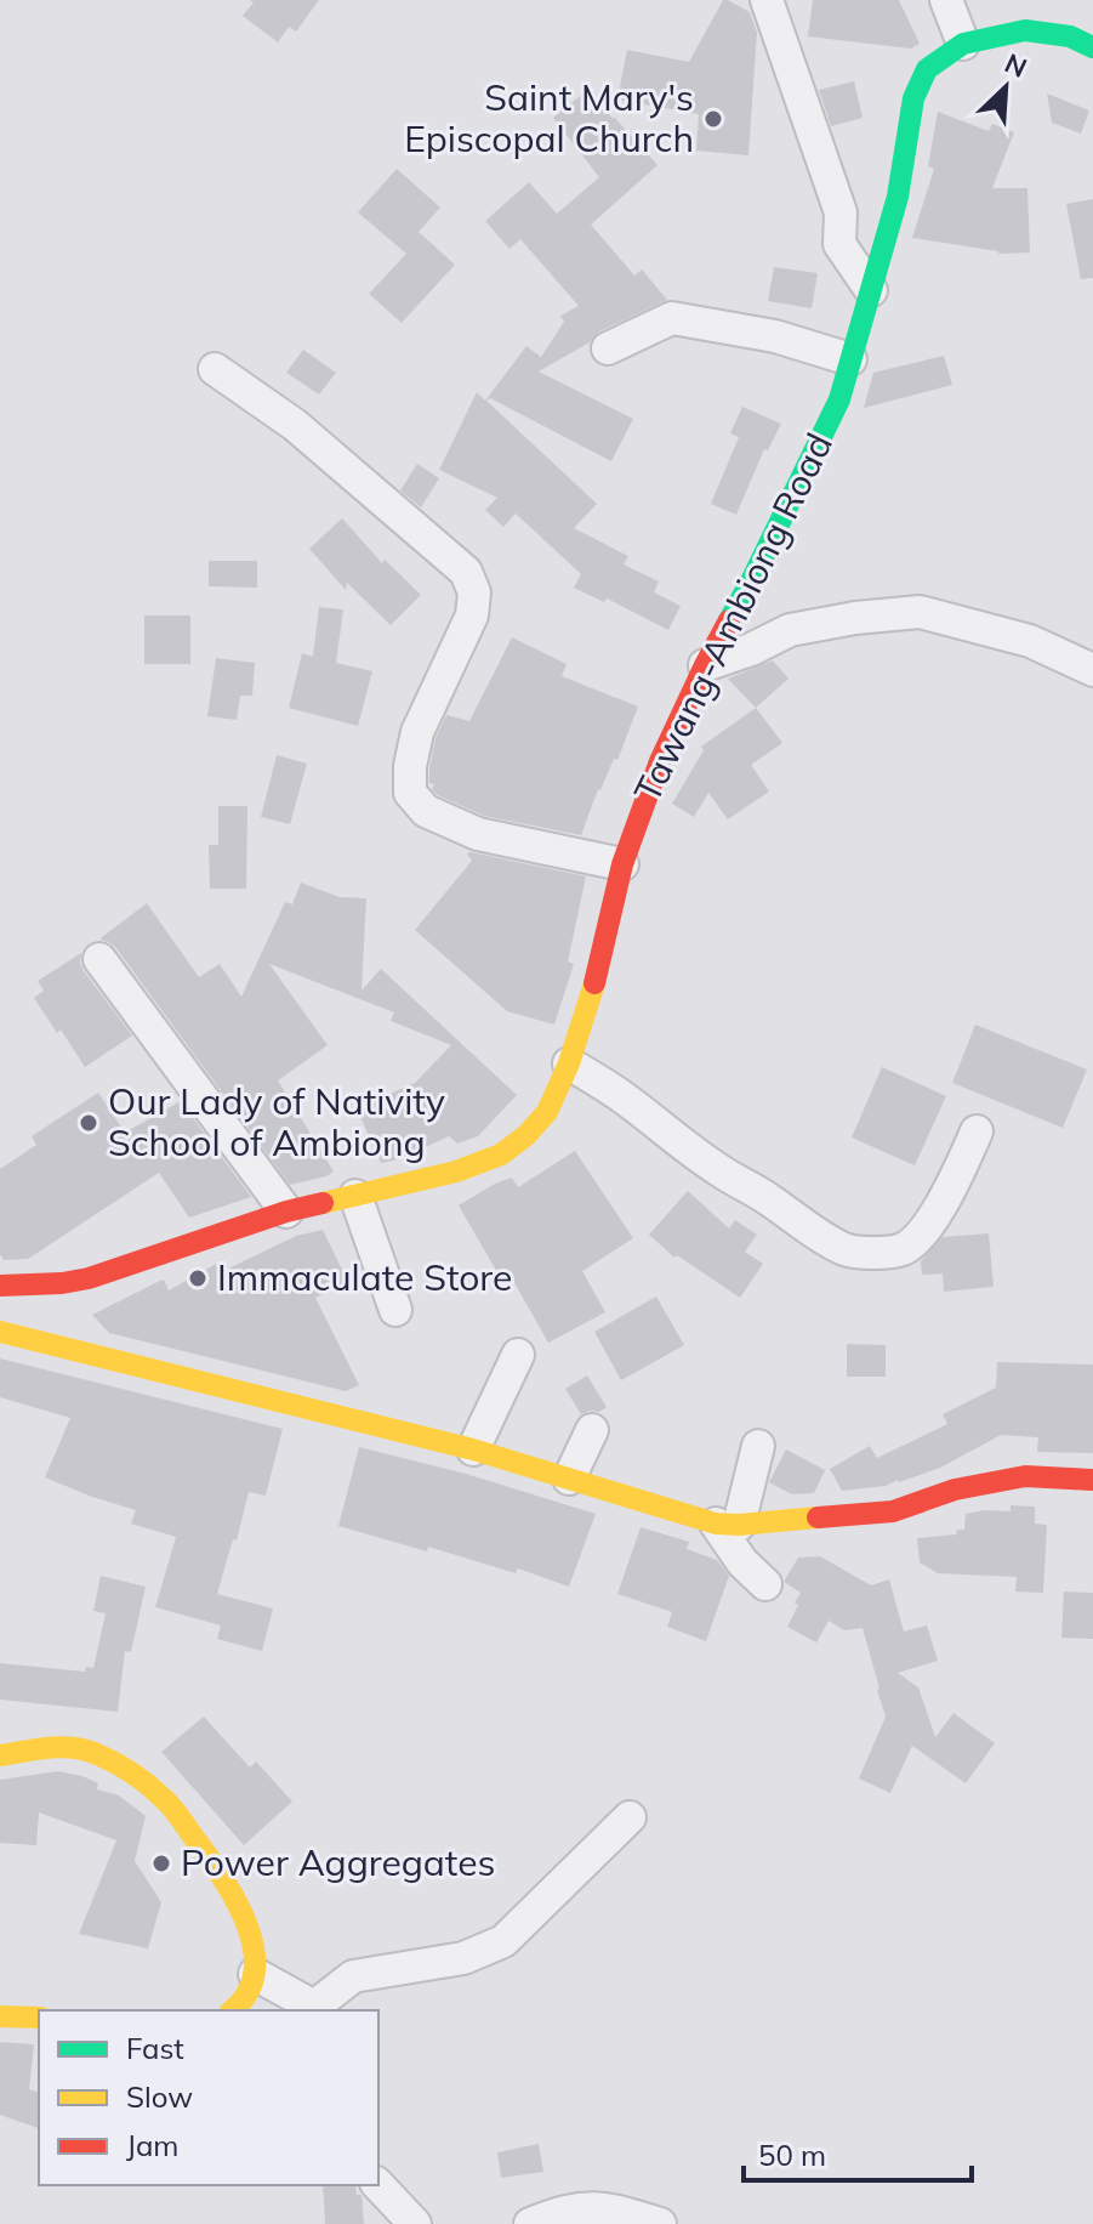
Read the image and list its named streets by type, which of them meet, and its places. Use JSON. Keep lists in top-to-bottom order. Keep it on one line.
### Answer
{"streets":{"main road":["Tawang-Ambiong Road"]},"places":["Saint Mary's Episcopal Church","Our Lady of Nativity School of Ambiong","Immaculate Store","Power Aggregates"],"legend":["Fast","Slow","Jam"],"scale_bar":"50 m","north":"top right"}
